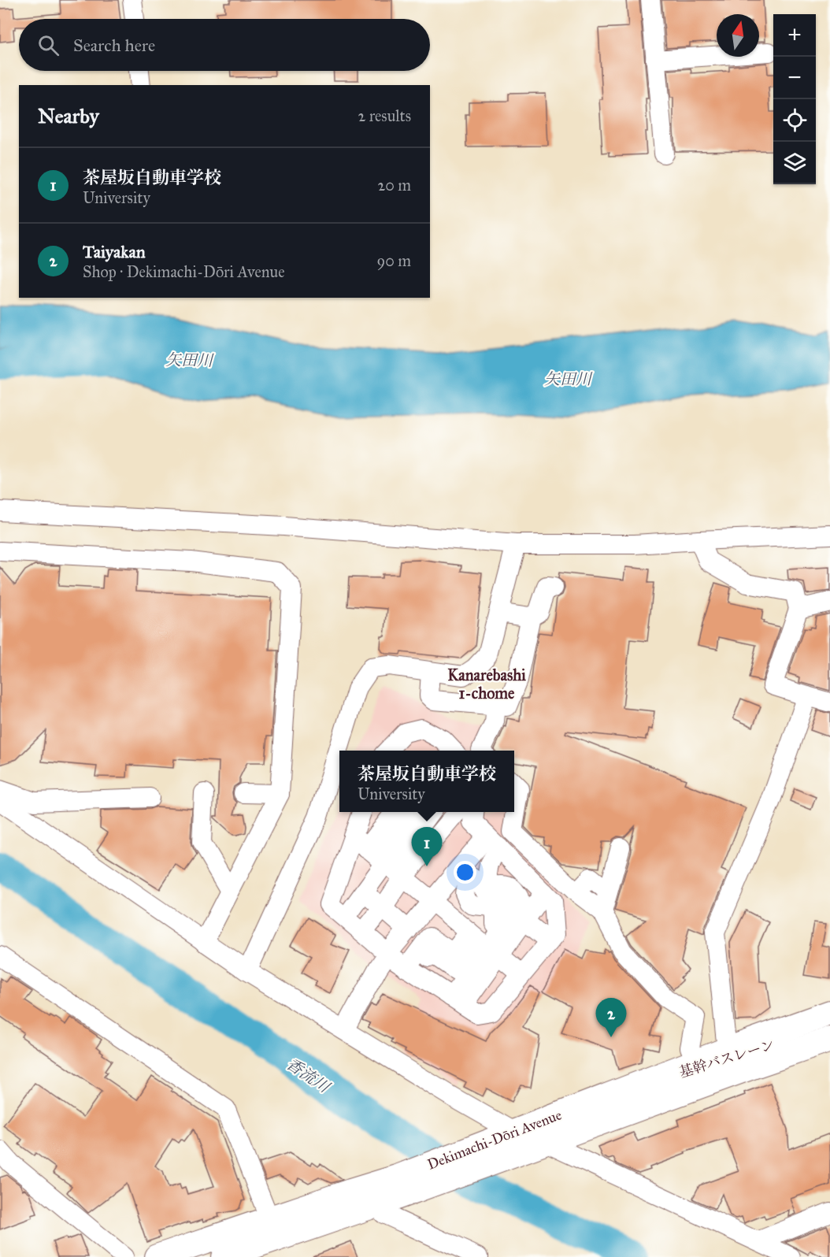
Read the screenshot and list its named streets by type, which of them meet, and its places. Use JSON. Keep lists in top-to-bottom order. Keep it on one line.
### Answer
{"streets":{"main road":["Dekimachi-Dōri Avenue"],"street":["基幹バスレーン"]},"crossings":[["基幹バスレーン","Dekimachi-Dōri Avenue"]],"districts":["Kanarebashi 1-chome"],"water":["矢田川","香流川"],"north":"top","page":{"map_buttons":["+","−"],"search":"Search here","heading":["Nearby","2 results"],"list":[{"mark":"1","name":"茶屋坂自動車学校","note":"University","value":"20 m"},{"mark":"2","name":"Taiyakan","note":"Shop · Dekimachi-Dōri Avenue","value":"90 m"}],"popup":["茶屋坂自動車学校","University"],"pins":["1","2"]}}
